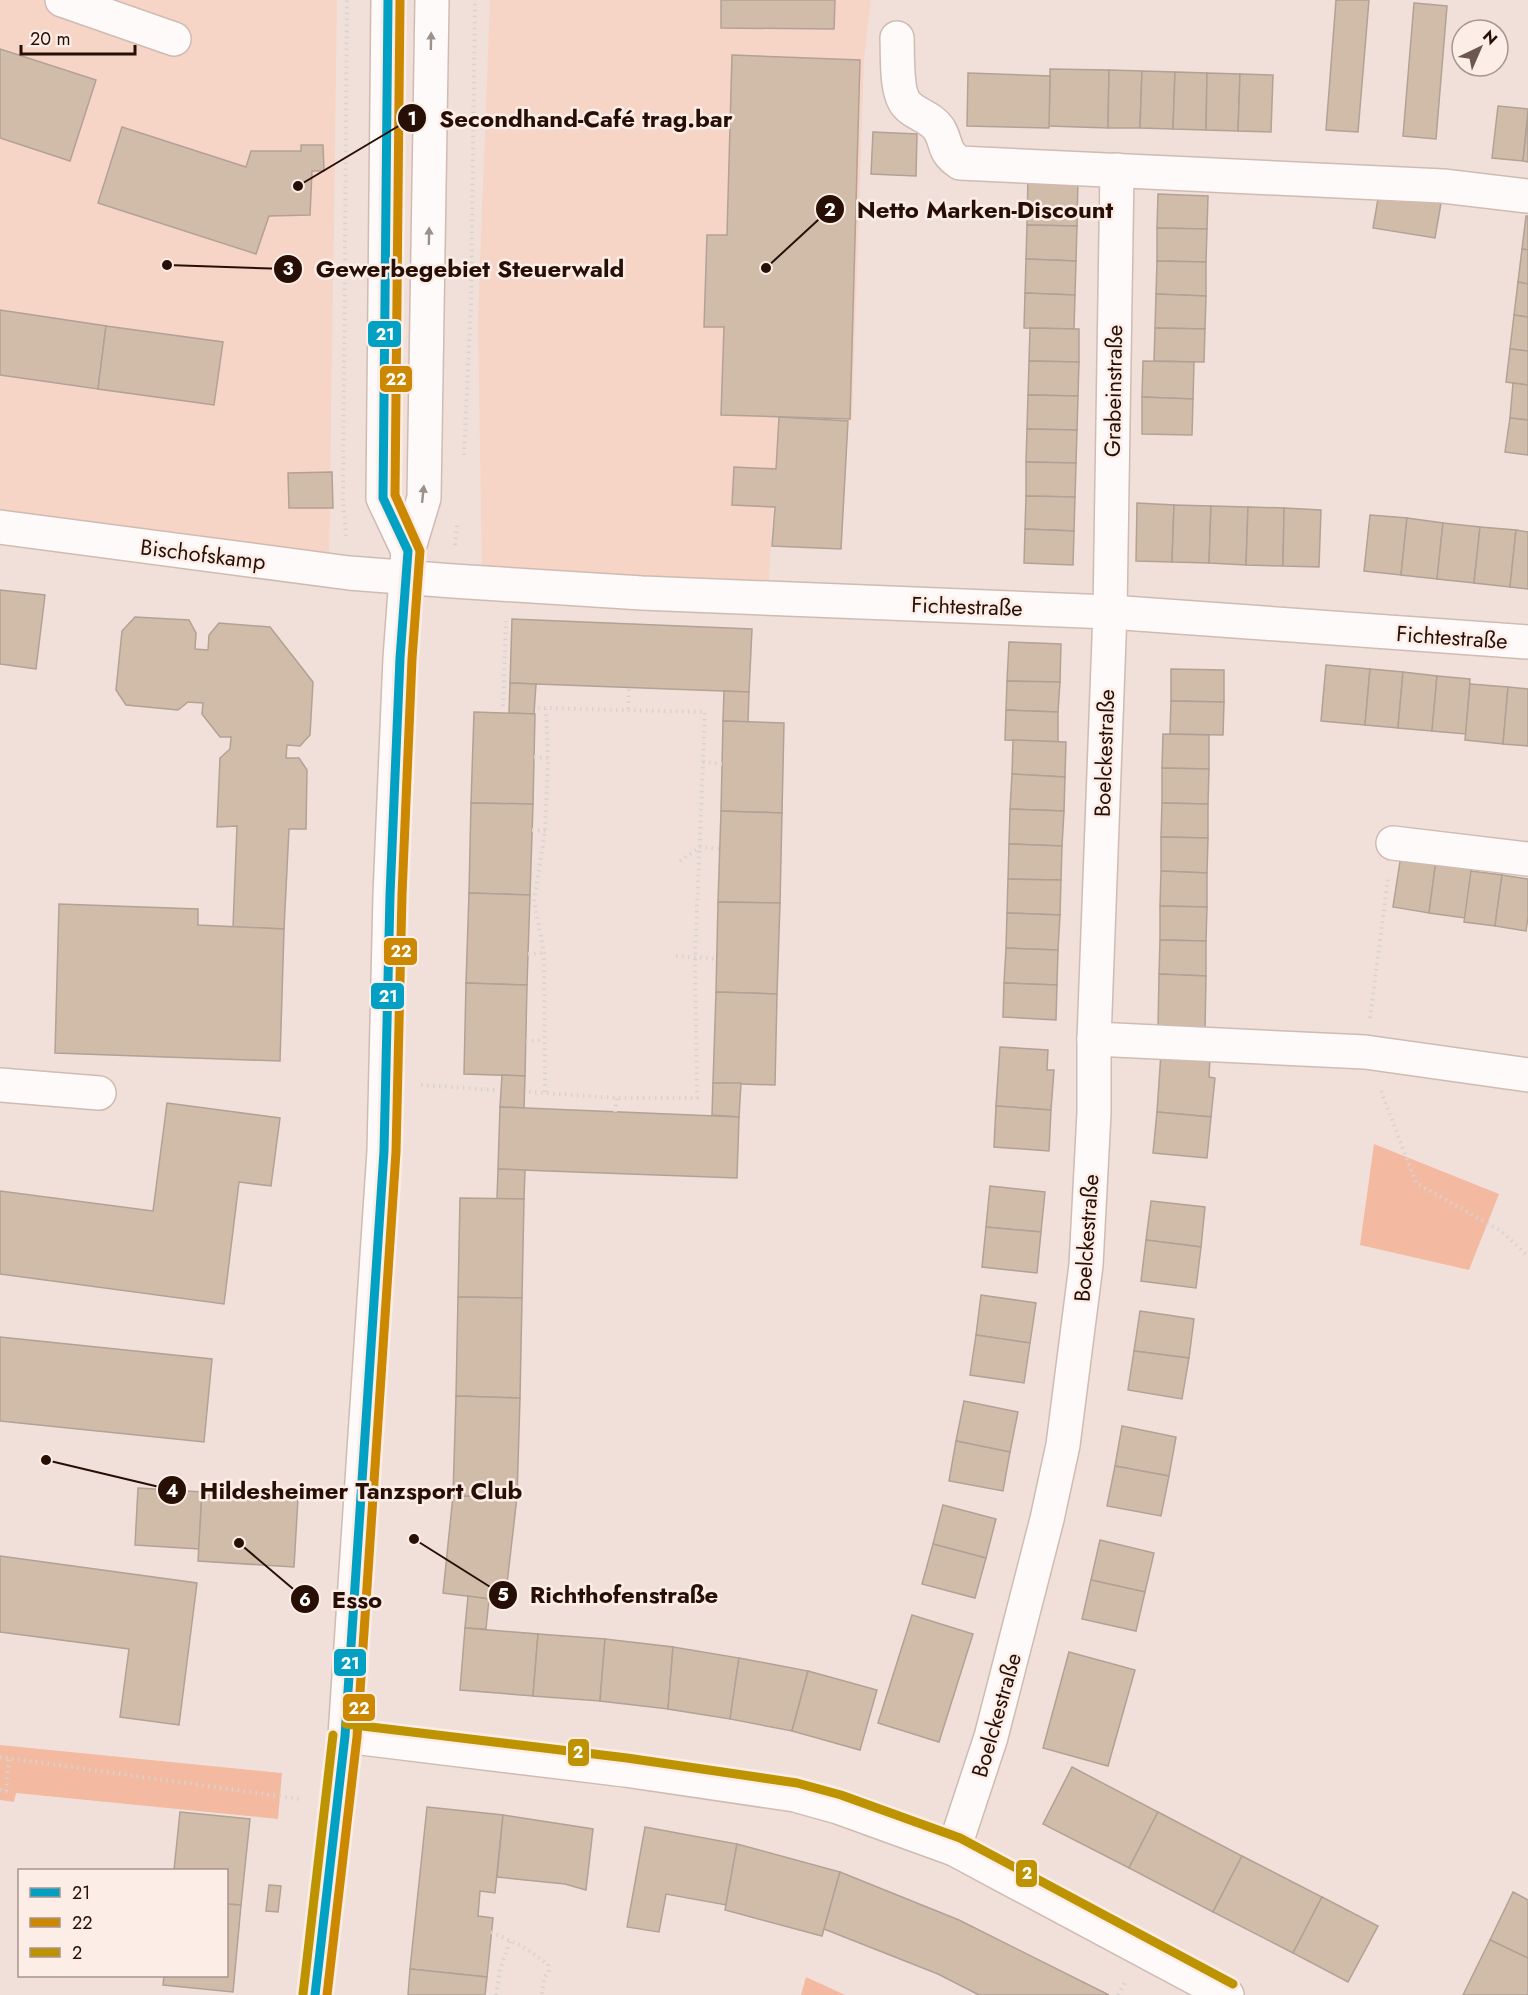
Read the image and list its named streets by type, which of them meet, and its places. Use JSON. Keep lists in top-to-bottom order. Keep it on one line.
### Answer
{"streets":{"street":["Grabeinstraße","Bischofskamp","Fichtestraße","Boelckestraße"]},"crossings":[["Grabeinstraße","Fichtestraße"],["Grabeinstraße","Boelckestraße"],["Bischofskamp","Fichtestraße"],["Fichtestraße","Boelckestraße"]],"places":["Secondhand-Café trag.bar","Gewerbegebiet Steuerwald","Netto Marken-Discount","Hildesheimer Tanzsport Club","Richthofenstraße","Esso"],"lines":["transit line 21","transit line 22","transit line 2"],"legend":["21","22","2"],"scale_bar":"20 m","north":"top right"}
